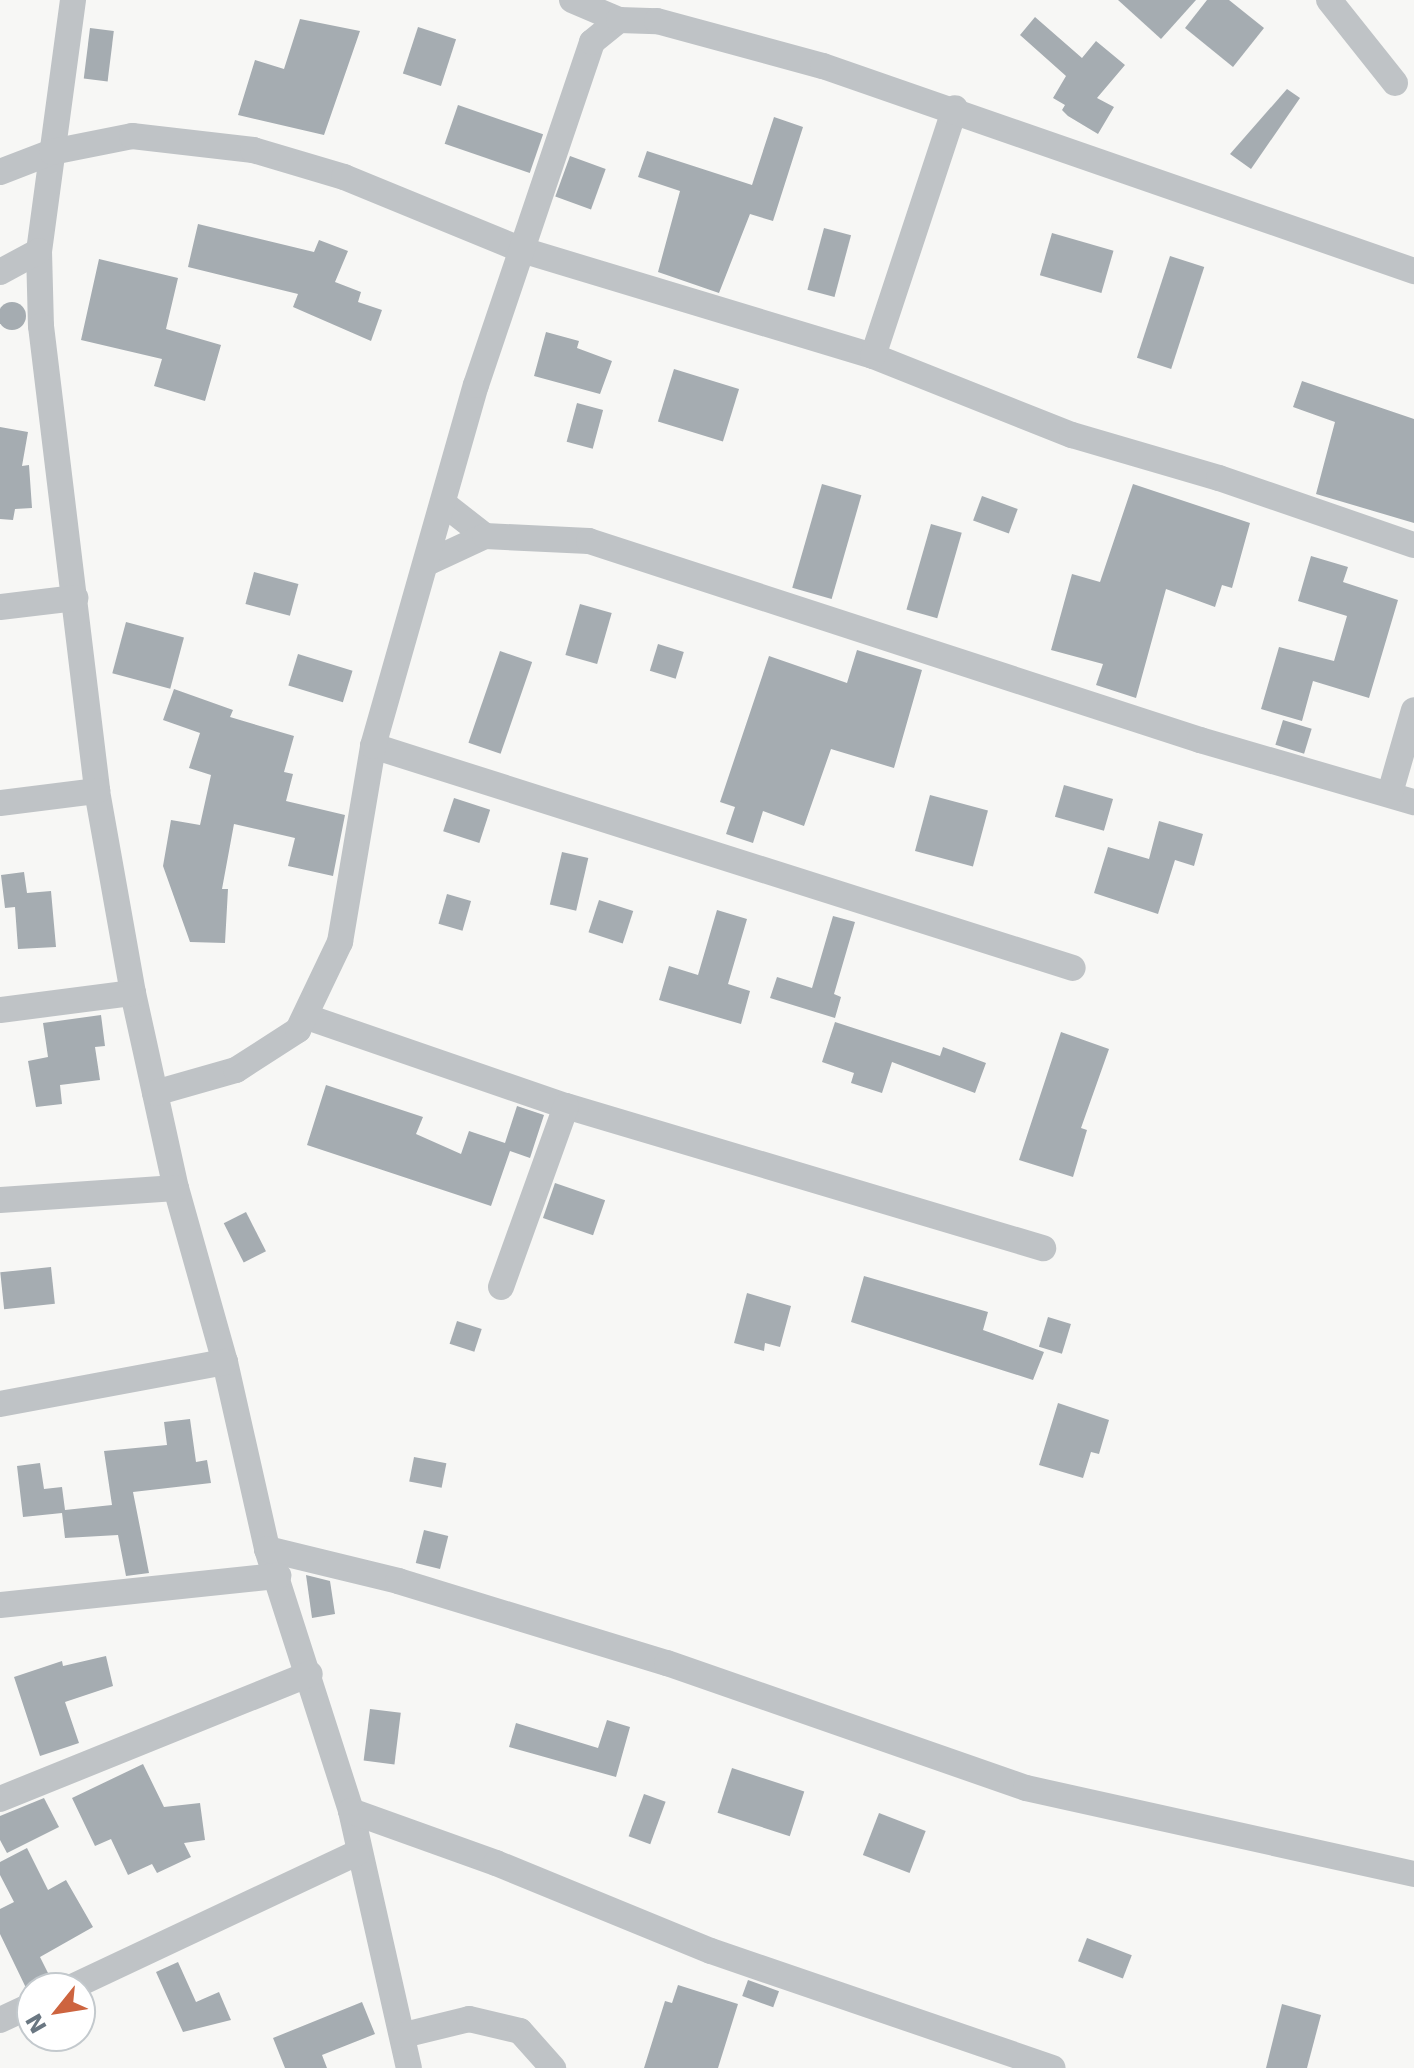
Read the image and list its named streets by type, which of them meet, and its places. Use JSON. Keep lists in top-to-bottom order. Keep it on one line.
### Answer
{"north":"bottom left"}
